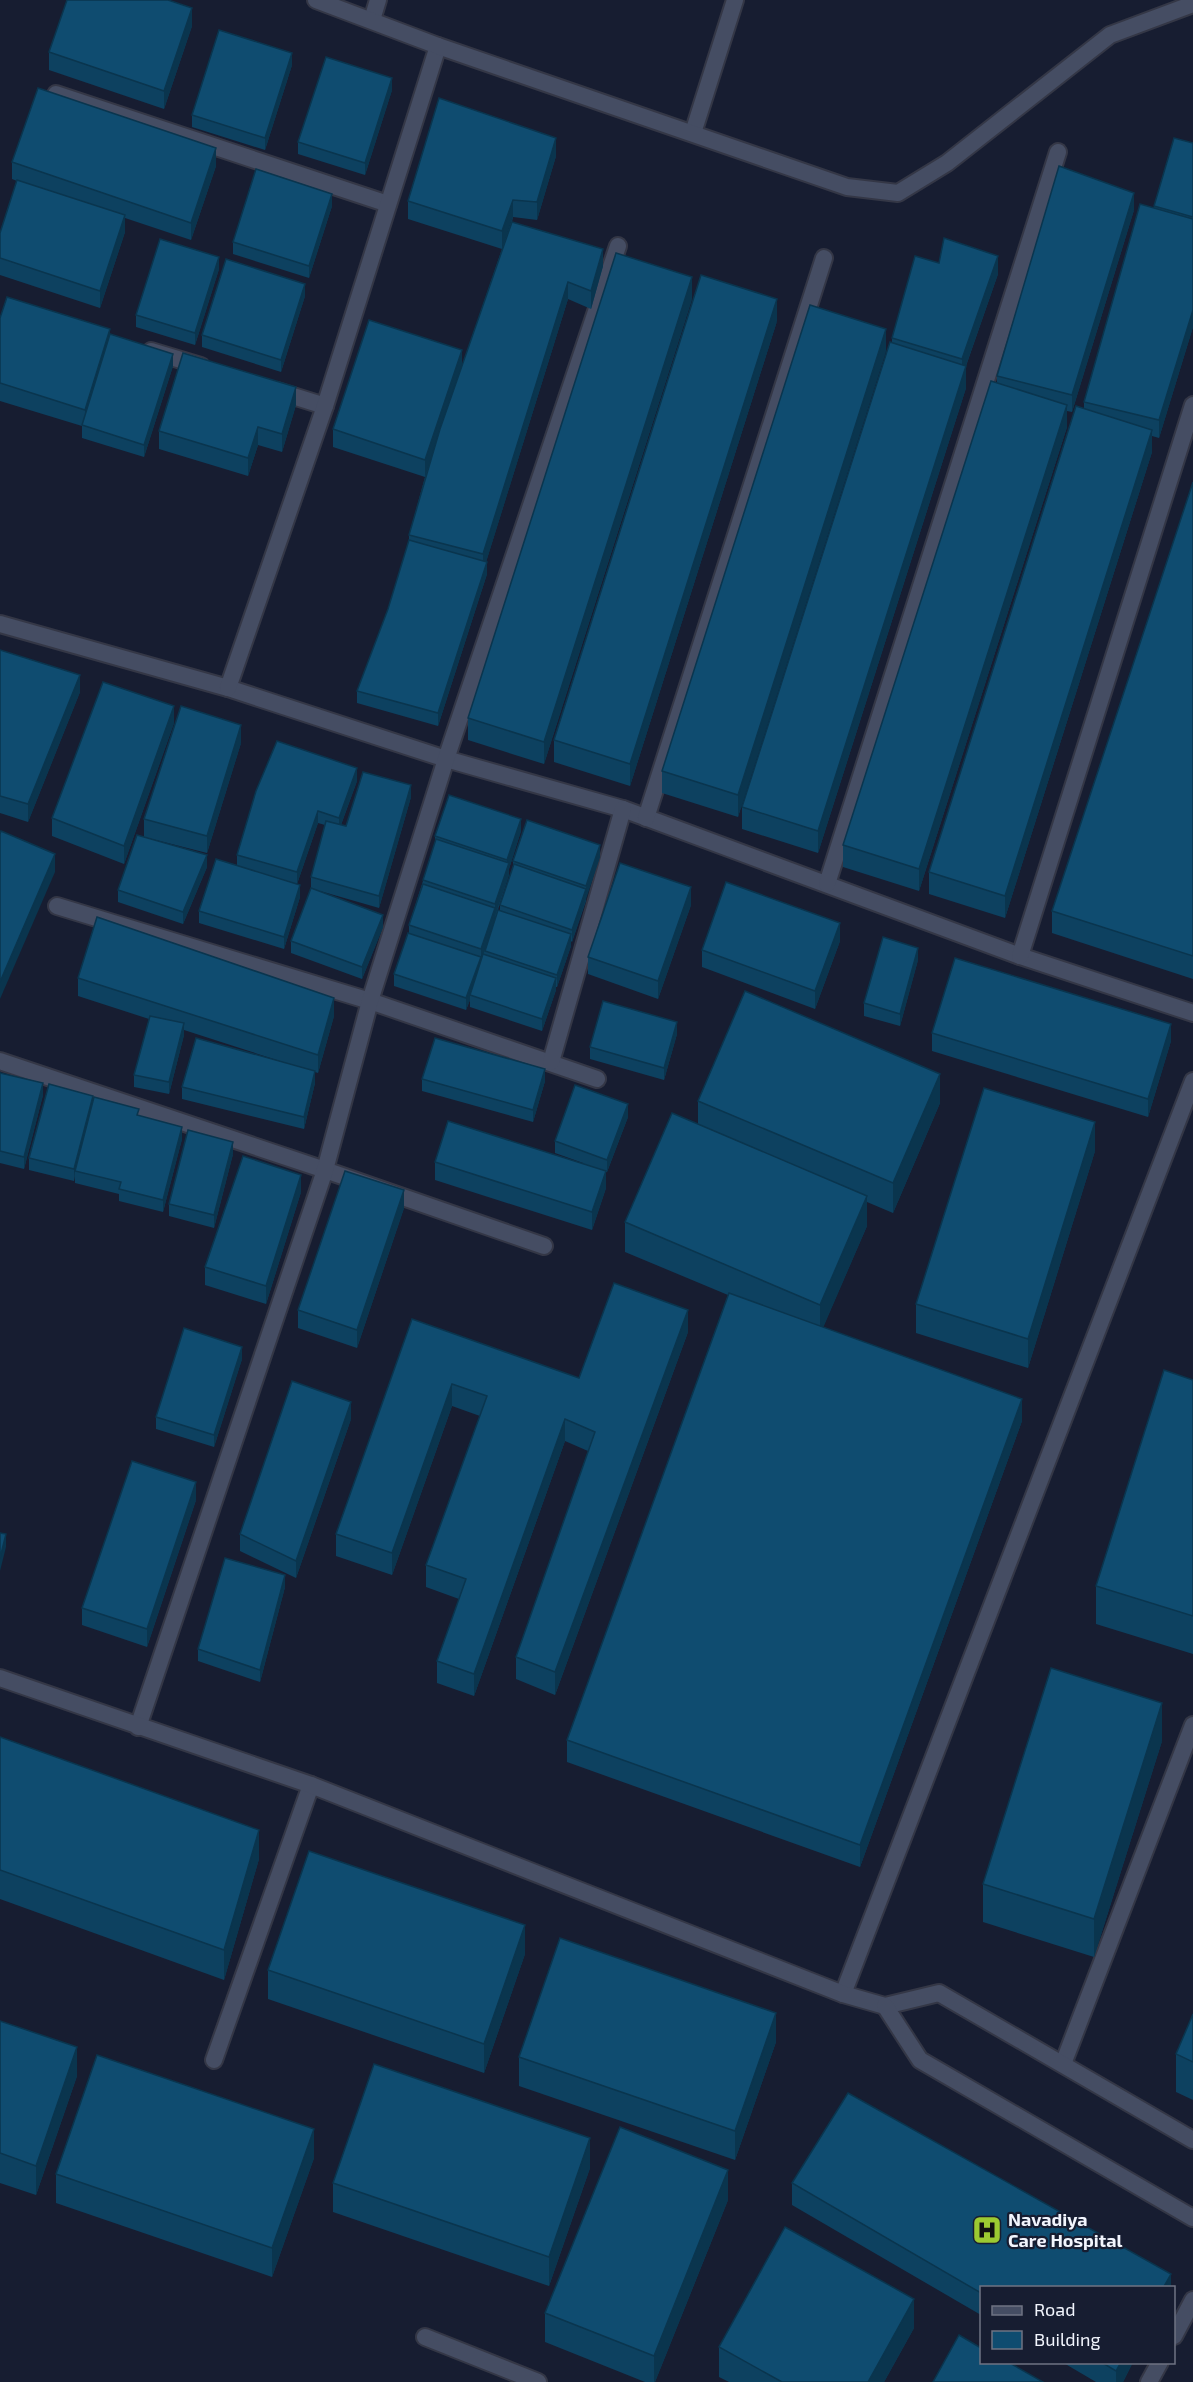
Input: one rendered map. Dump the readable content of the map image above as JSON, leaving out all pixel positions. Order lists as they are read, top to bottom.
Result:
{
  "places": {
    "hospital": ["Navadiya Care Hospital"]
  },
  "legend": ["Road", "Building"]
}
